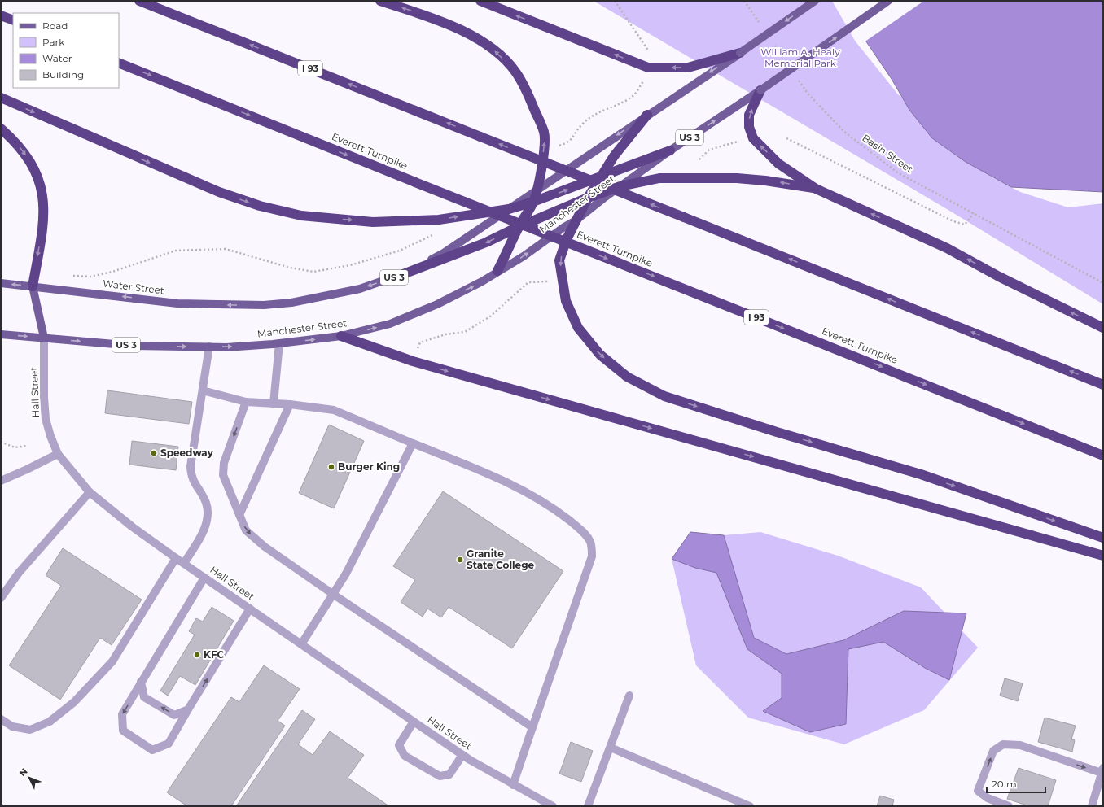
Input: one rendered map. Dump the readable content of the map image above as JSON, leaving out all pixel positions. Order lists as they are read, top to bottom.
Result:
{
  "streets": {
    "highway": ["I 93", "Everett Turnpike"],
    "main road": [
      "US 3",
      "Manchester Street",
      "Water Street",
      "Hall Street"
    ],
    "path": ["Basin Street"]
  },
  "crossings": [
    ["US 3", "Manchester Street"],
    ["US 3", "Water Street"],
    ["US 3", "Hall Street"],
    ["Water Street", "Hall Street"]
  ],
  "parks": ["William A. Healy Memorial Park"],
  "places": [
    "Speedway",
    "Burger King",
    "Granite State College",
    "KFC"
  ],
  "legend": [
    "Road",
    "Park",
    "Water",
    "Building"
  ],
  "scale_bar": "20 m",
  "north": "top left"
}
